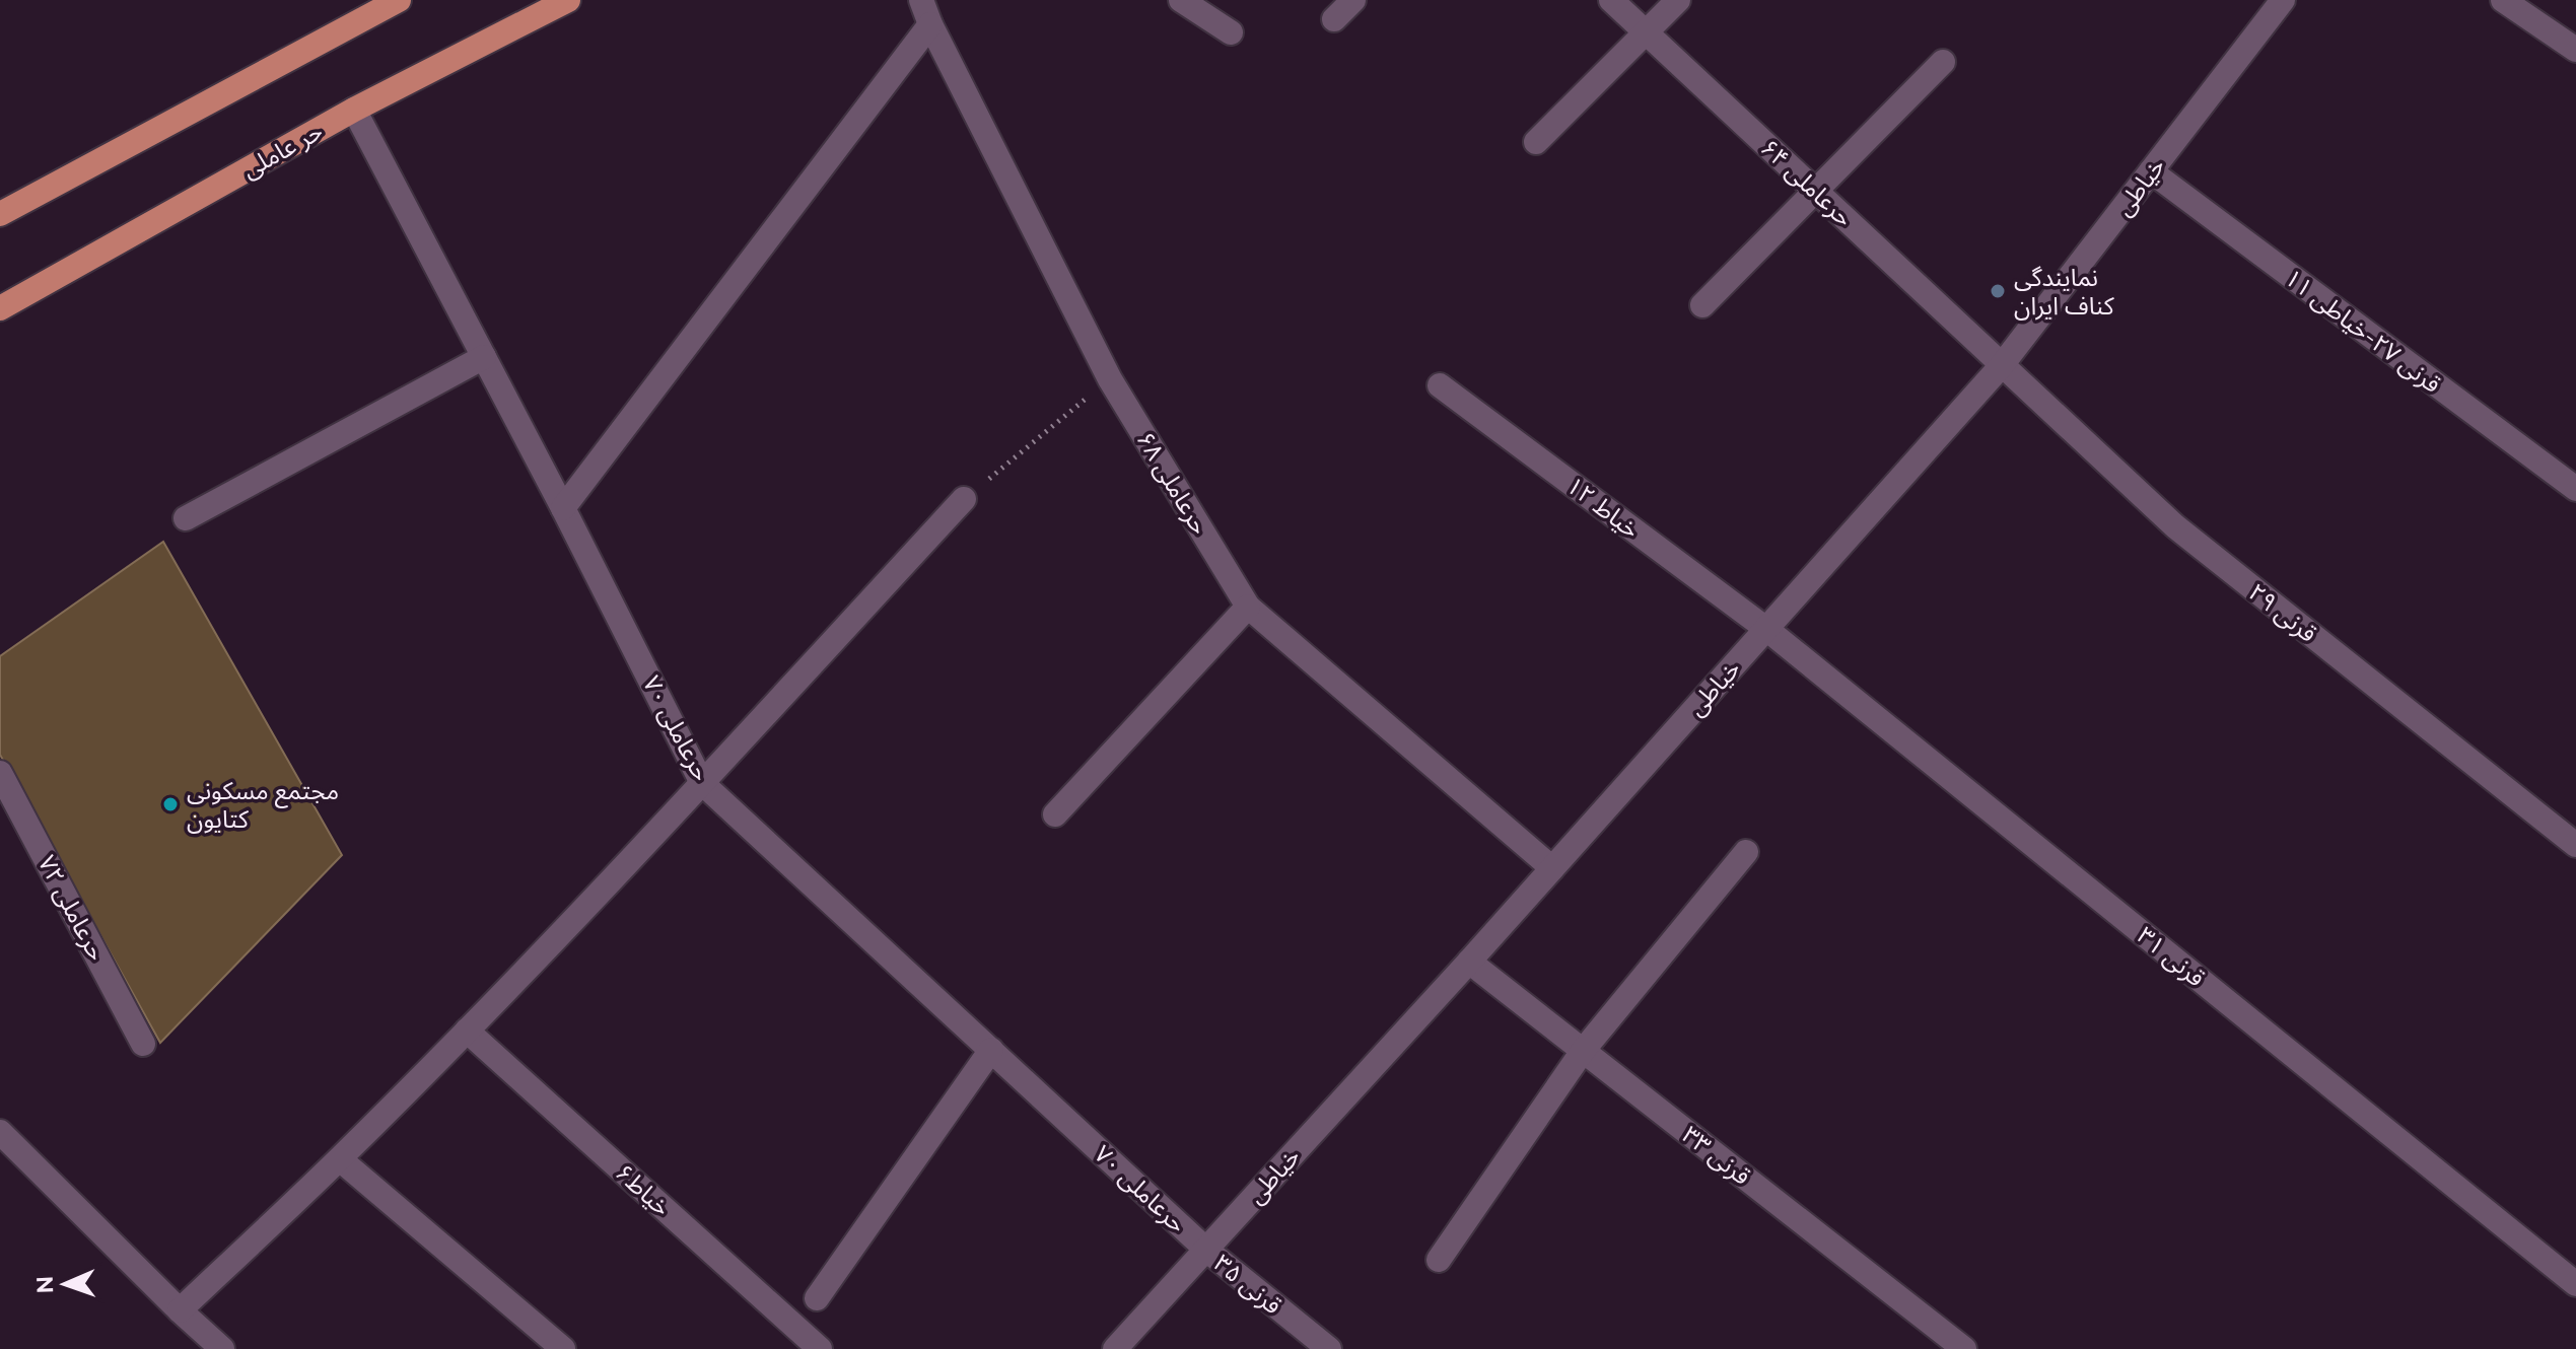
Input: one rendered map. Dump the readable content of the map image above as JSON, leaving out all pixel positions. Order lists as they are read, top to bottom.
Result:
{
  "streets": {
    "main road": ["حر عاملی"],
    "street": [
      "حرعاملی ۶۴",
      "خیاطی",
      "قرنی ۲۷-خیاطی ۱۱",
      "حرعاملی ۶۸",
      "خیاط ۱۲",
      "قرنی ۲۹",
      "حرعاملی ۷۰",
      "حرعاملی ۷۲",
      "قرنی ۳۱",
      "قرنی ۳۳",
      "خیاط۶",
      "قرنی ۳۵"
    ]
  },
  "crossings": [
    ["حر عاملی", "حرعاملی ۷۰"],
    ["حرعاملی ۶۴", "خیاطی"],
    ["حرعاملی ۶۴", "قرنی ۲۹"],
    ["خیاطی", "قرنی ۲۷-خیاطی ۱۱"],
    ["خیاطی", "حرعاملی ۶۸"],
    ["خیاطی", "خیاط ۱۲"],
    ["خیاطی", "قرنی ۲۹"],
    ["خیاطی", "حرعاملی ۷۰"],
    ["خیاطی", "قرنی ۳۱"],
    ["خیاطی", "قرنی ۳۳"],
    ["خیاطی", "قرنی ۳۵"],
    ["خیاط ۱۲", "قرنی ۳۱"],
    ["حرعاملی ۷۰", "قرنی ۳۵"]
  ],
  "places": ["نمایندگی کناف ایران", "مجتمع مسکونی کتایون"],
  "north": "left"
}
